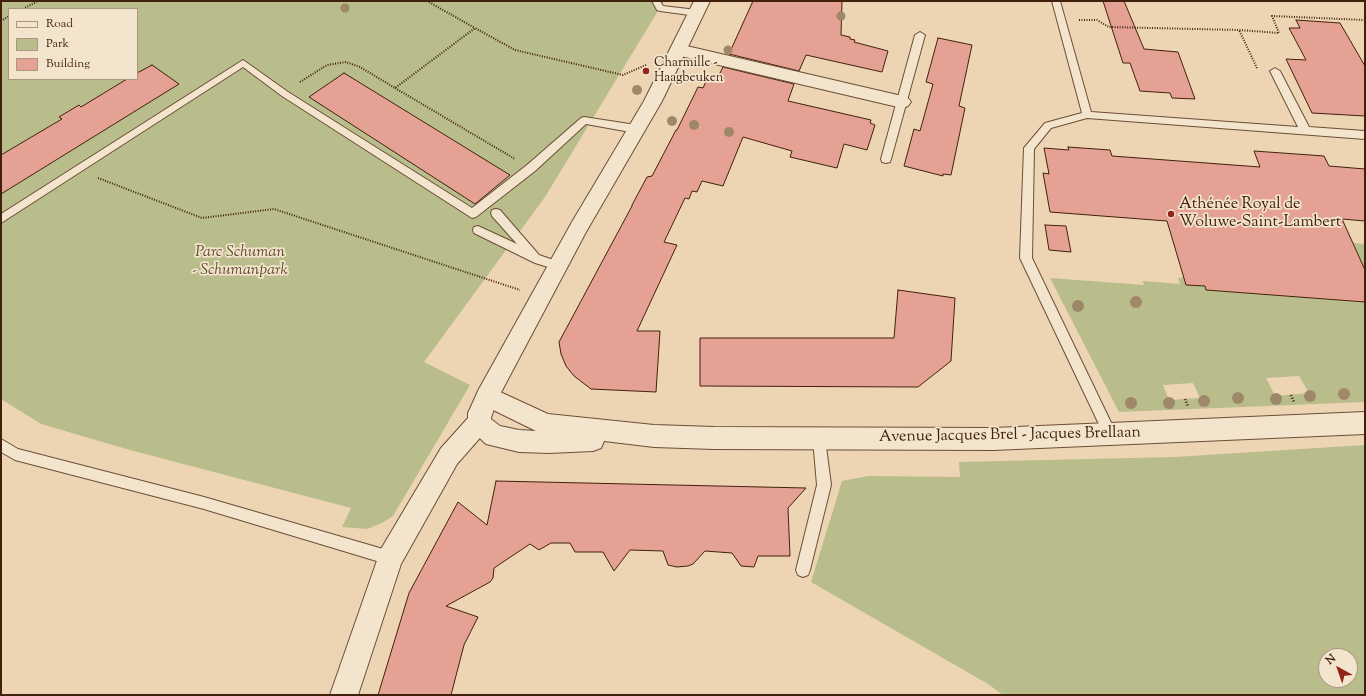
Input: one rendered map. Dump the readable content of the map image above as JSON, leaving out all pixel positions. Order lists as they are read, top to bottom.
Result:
{
  "streets": {
    "street": ["Avenue Jacques Brel - Jacques Brellaan"]
  },
  "parks": ["Parc Schuman - Schumanpark"],
  "places": ["Charmille - Haagbeuken", "Athénée Royal de Woluwe-Saint-Lambert"],
  "legend": ["Road", "Park", "Building"],
  "north": "top left"
}
